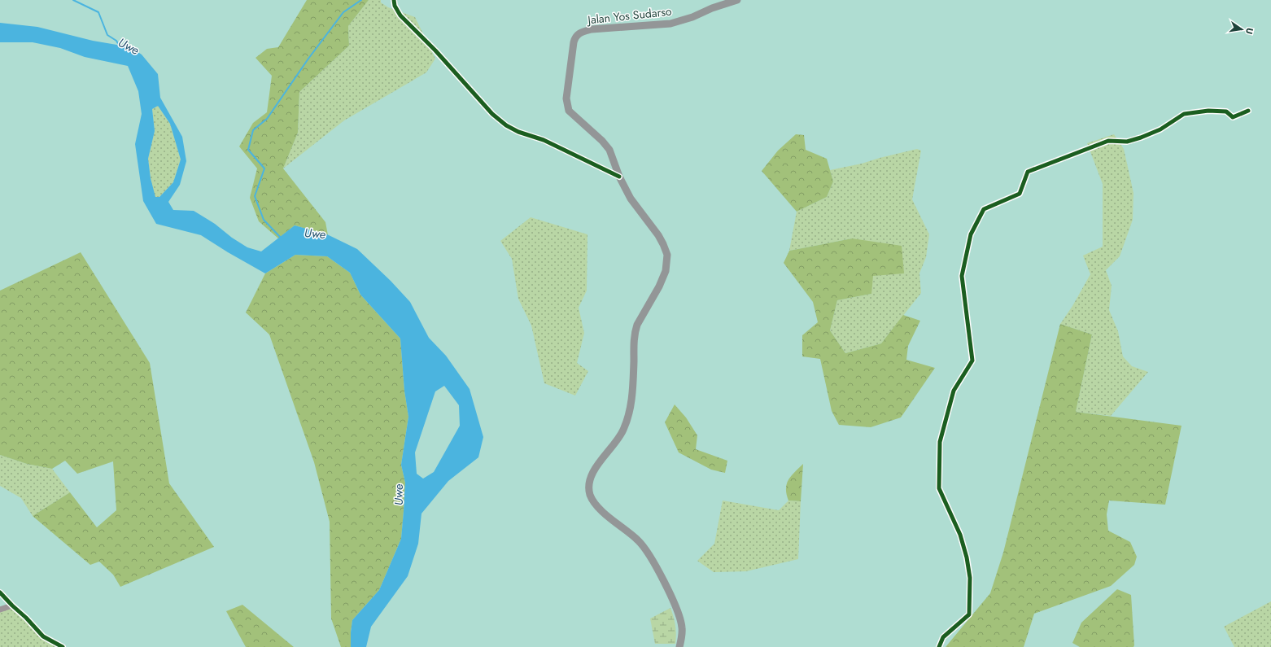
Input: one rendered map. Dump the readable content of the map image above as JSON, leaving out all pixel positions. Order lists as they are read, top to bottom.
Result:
{
  "streets": {
    "main road": ["Jalan Yos Sudarso"]
  },
  "water": ["Uwe"],
  "north": "right"
}
